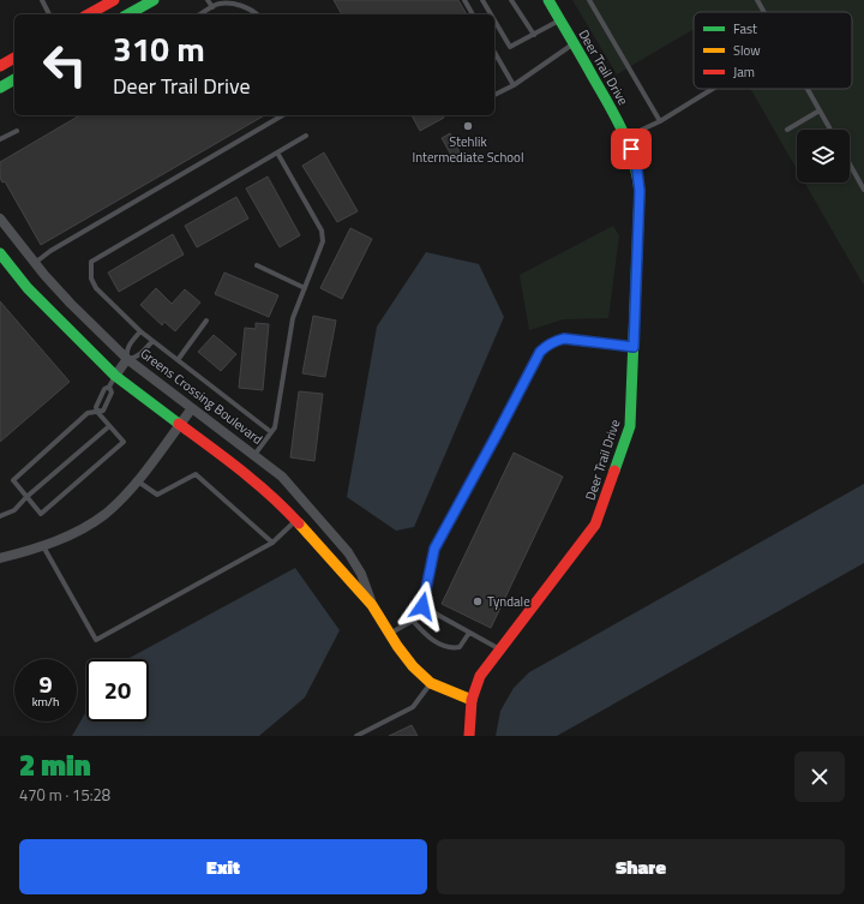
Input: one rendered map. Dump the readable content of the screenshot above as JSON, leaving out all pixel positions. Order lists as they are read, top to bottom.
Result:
{
  "streets": {
    "street": ["Deer Trail Drive", "Greens Crossing Boulevard"]
  },
  "crossings": [
    ["Deer Trail Drive", "Greens Crossing Boulevard"]
  ],
  "places": ["Stehlik Intermediate School", "Tyndale"],
  "legend": ["Fast", "Slow", "Jam"],
  "page": {
    "turn": ["310 m", "Deer Trail Drive"],
    "speed": "9 km/h",
    "limit": "20",
    "heading": ["2 min", "470 m · 15:28"],
    "buttons": ["Exit", "Share"]
  }
}
